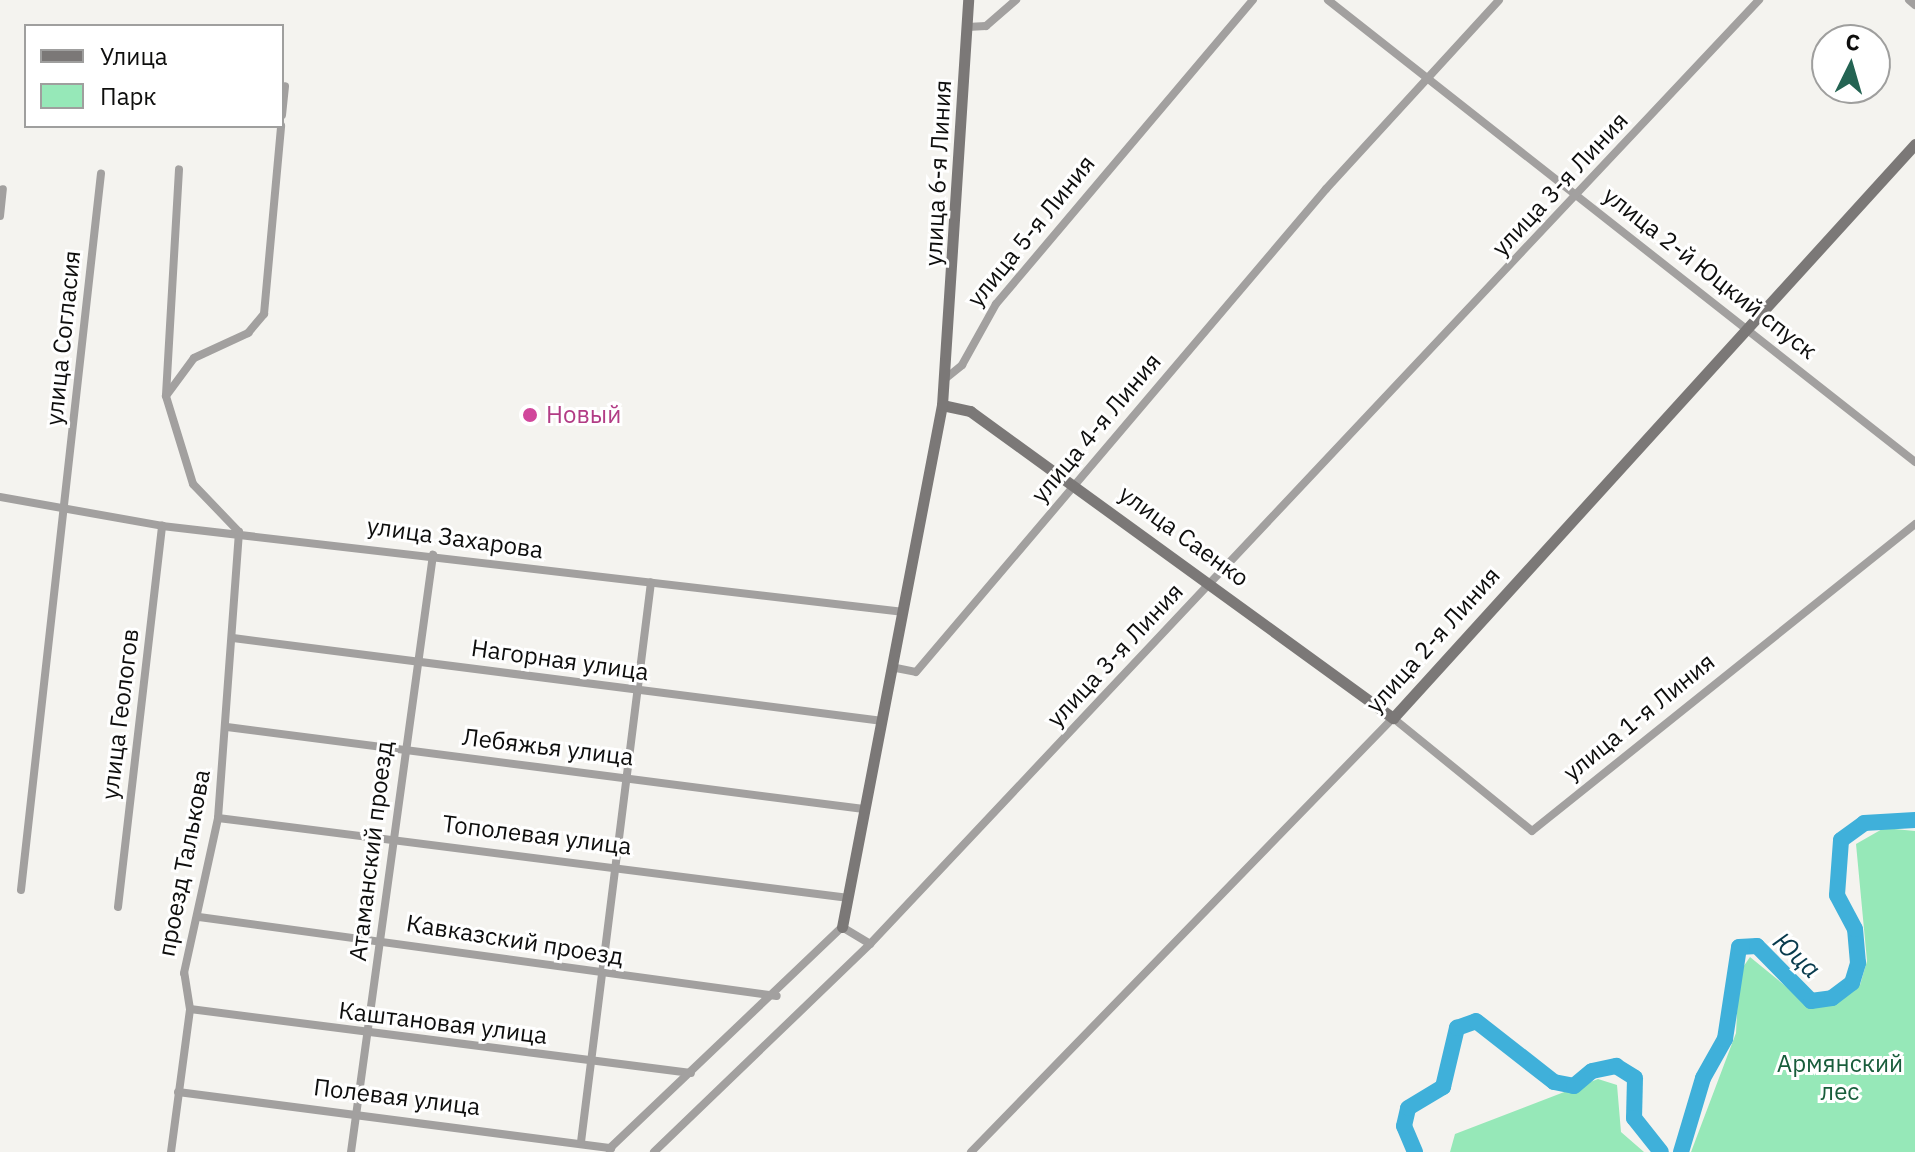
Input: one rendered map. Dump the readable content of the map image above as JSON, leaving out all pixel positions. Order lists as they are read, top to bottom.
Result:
{
  "streets": {
    "street": [
      "улица 6-я Линия",
      "улица 3-я Линия",
      "улица 5-я Линия",
      "улица 2-й Юцкий спуск",
      "улица Согласия",
      "улица 4-я Линия",
      "улица Саенко",
      "улица Захарова",
      "улица 2-я Линия",
      "Нагорная улица",
      "улица Геологов",
      "улица 1-я Линия",
      "Лебяжья улица",
      "Тополевая улица",
      "Атаманский проезд",
      "проезд Талькова",
      "Кавказский проезд",
      "Каштановая улица",
      "Полевая улица"
    ]
  },
  "crossings": [
    ["улица 6-я Линия", "улица 5-я Линия"],
    ["улица 3-я Линия", "улица 2-й Юцкий спуск"],
    ["улица 3-я Линия", "улица Саенко"],
    ["улица 2-й Юцкий спуск", "улица 4-я Линия"],
    ["улица 2-й Юцкий спуск", "улица 2-я Линия"],
    ["улица Согласия", "улица Захарова"],
    ["улица 4-я Линия", "улица Саенко"],
    ["улица Саенко", "улица 2-я Линия"],
    ["улица Саенко", "улица 1-я Линия"],
    ["улица Захарова", "улица Геологов"],
    ["улица Захарова", "Атаманский проезд"],
    ["улица Захарова", "проезд Талькова"],
    ["улица 2-я Линия", "улица 1-я Линия"],
    ["Нагорная улица", "Атаманский проезд"],
    ["Нагорная улица", "проезд Талькова"],
    ["Лебяжья улица", "Атаманский проезд"],
    ["Лебяжья улица", "проезд Талькова"],
    ["Тополевая улица", "Атаманский проезд"],
    ["Тополевая улица", "проезд Талькова"],
    ["Атаманский проезд", "Кавказский проезд"],
    ["Атаманский проезд", "Каштановая улица"],
    ["Атаманский проезд", "Полевая улица"],
    ["проезд Талькова", "Кавказский проезд"],
    ["проезд Талькова", "Каштановая улица"],
    ["проезд Талькова", "Полевая улица"]
  ],
  "water": ["Юца"],
  "parks": ["Армянский лес"],
  "places": ["Новый"],
  "legend": ["Улица", "Парк"],
  "north": "top"
}
